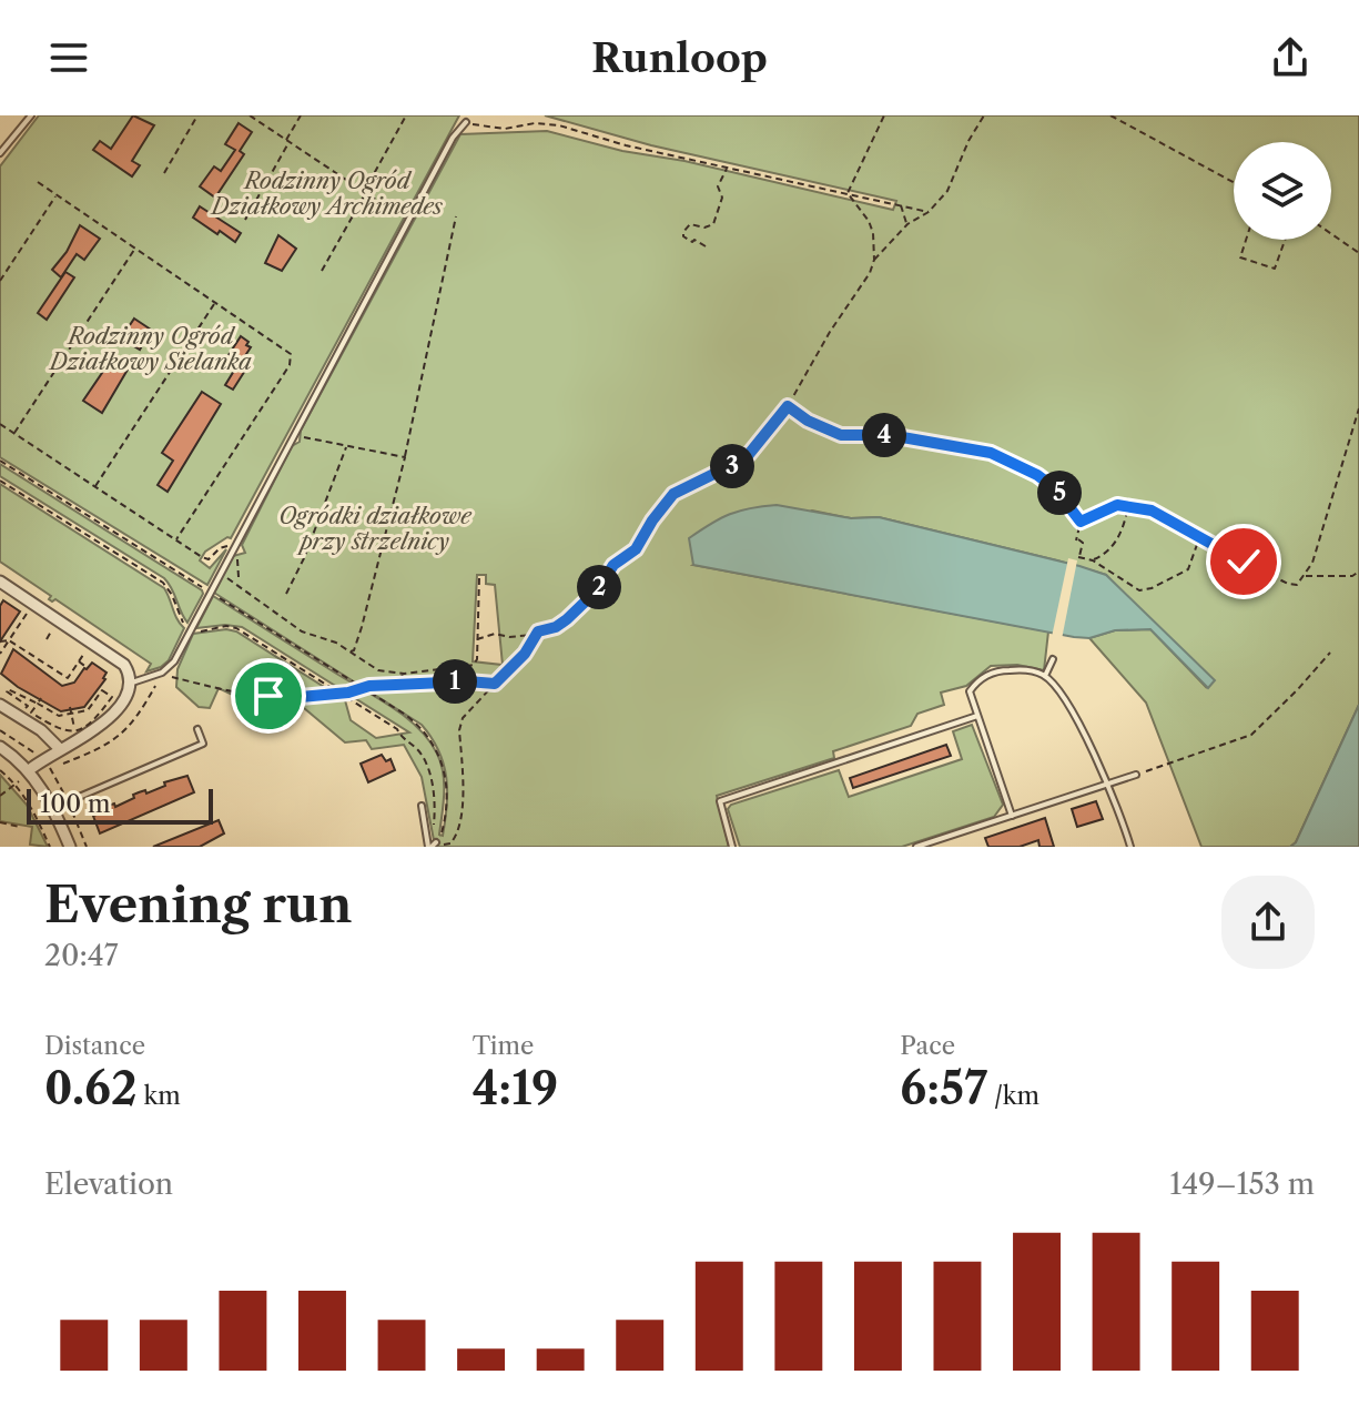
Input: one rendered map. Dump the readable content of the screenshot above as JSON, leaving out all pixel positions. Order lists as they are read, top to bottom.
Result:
{
  "parks": ["Rodzinny Ogród Działkowy Archimedes", "Rodzinny Ogród Działkowy Sielanka", "Ogródki działkowe przy strzelnicy"],
  "scale_bar": "100 m",
  "page": {
    "header": "Runloop",
    "pins": [
      "4",
      "3",
      "5",
      "2",
      "1"
    ],
    "scale": "100 m",
    "heading": ["Evening run", "20:47"],
    "stats": [
      ["Distance", "0.62 km"],
      ["Time", "4:19"],
      ["Pace", "6:57 /km"]
    ],
    "chart": ["Elevation", "149–153 m"]
  }
}
